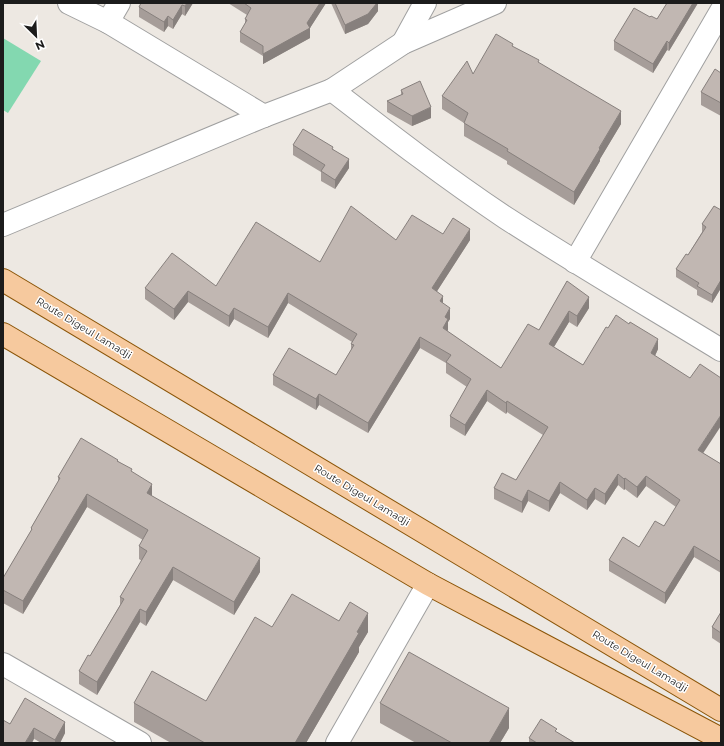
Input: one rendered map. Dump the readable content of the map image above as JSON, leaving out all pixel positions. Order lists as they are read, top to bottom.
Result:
{
  "streets": {
    "main road": ["Route Digeul Lamadji"]
  },
  "north": "bottom right"
}
